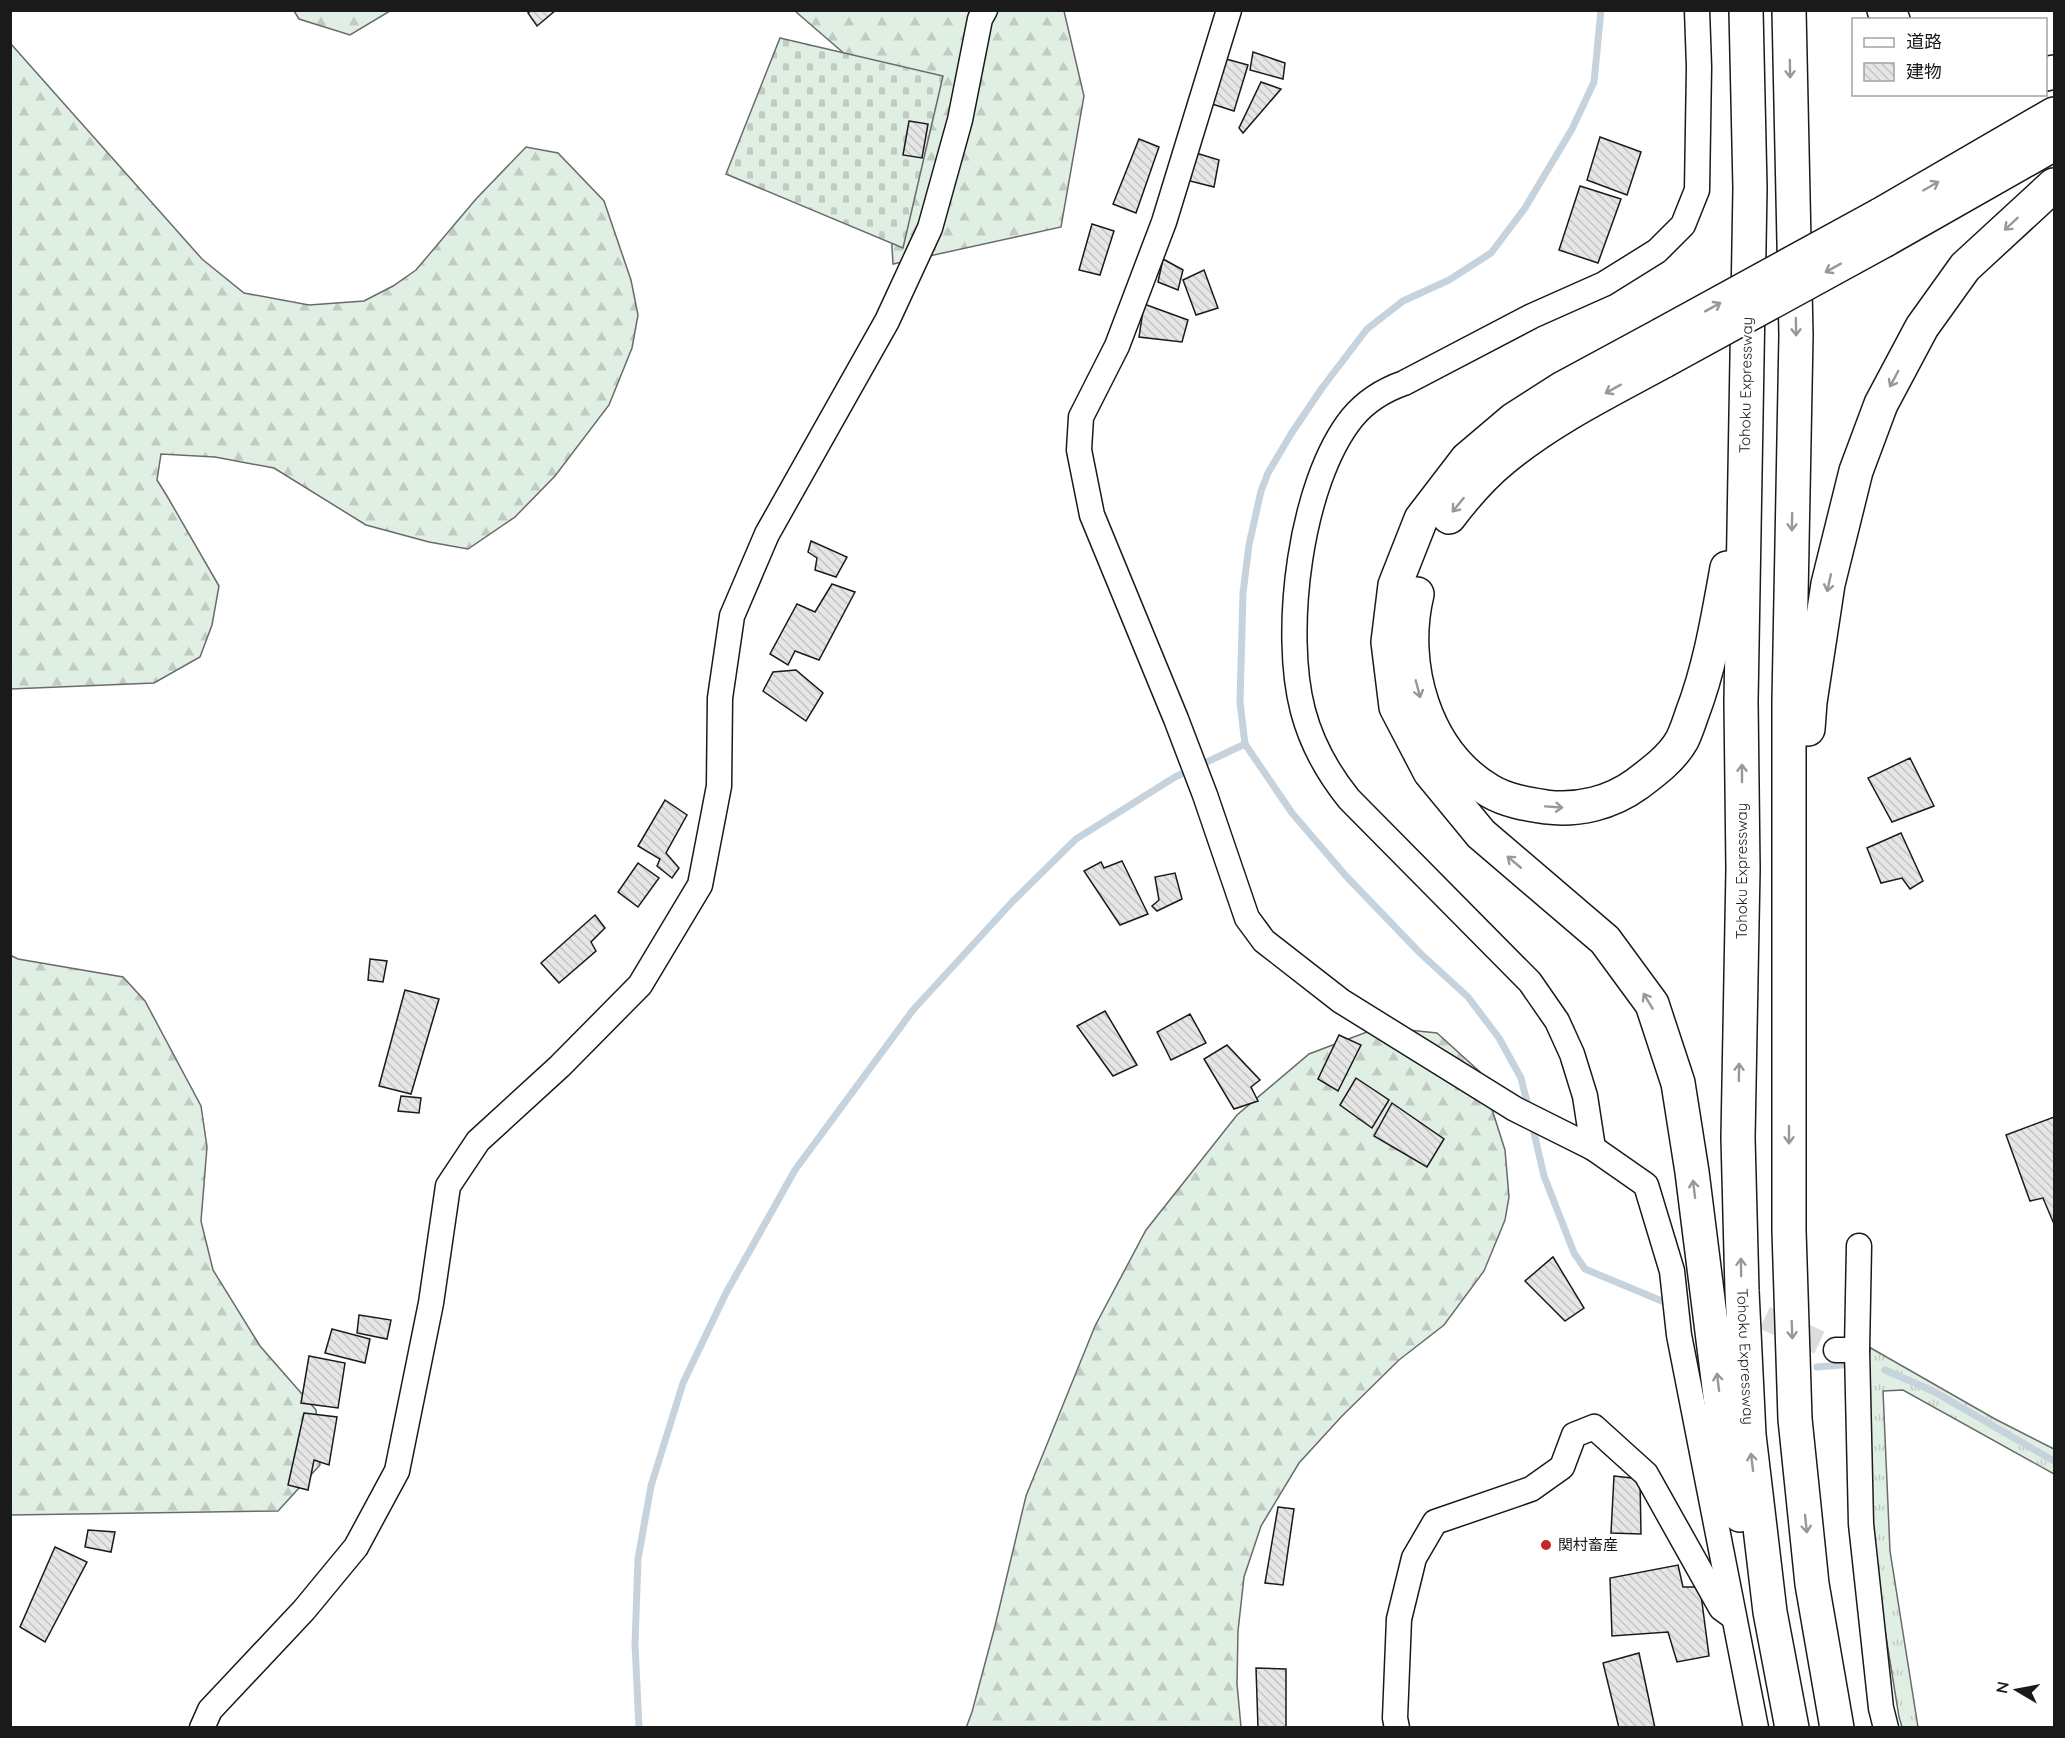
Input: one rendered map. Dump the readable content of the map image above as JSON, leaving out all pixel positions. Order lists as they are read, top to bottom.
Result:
{
  "streets": {
    "highway": ["Tohoku Expressway"]
  },
  "places": ["関村畜産"],
  "legend": ["道路", "建物"],
  "north": "left"
}
